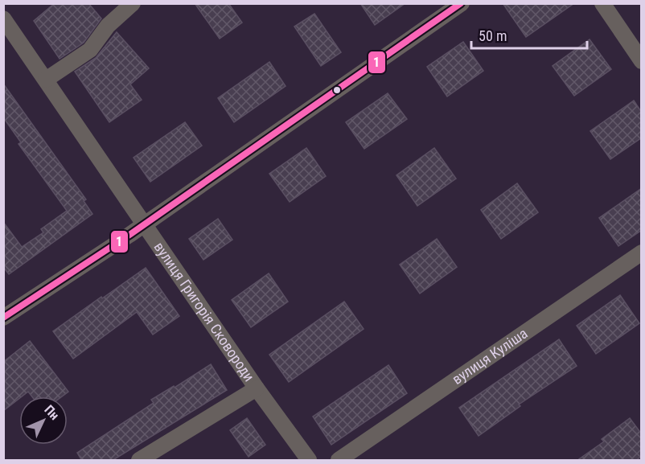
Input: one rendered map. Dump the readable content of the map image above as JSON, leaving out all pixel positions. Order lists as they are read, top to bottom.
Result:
{
  "streets": {
    "street": ["вулиця Григорія Сковороди", "вулиця Куліша"]
  },
  "lines": ["transit line 1"],
  "scale_bar": "50 m",
  "north": "top right"
}
